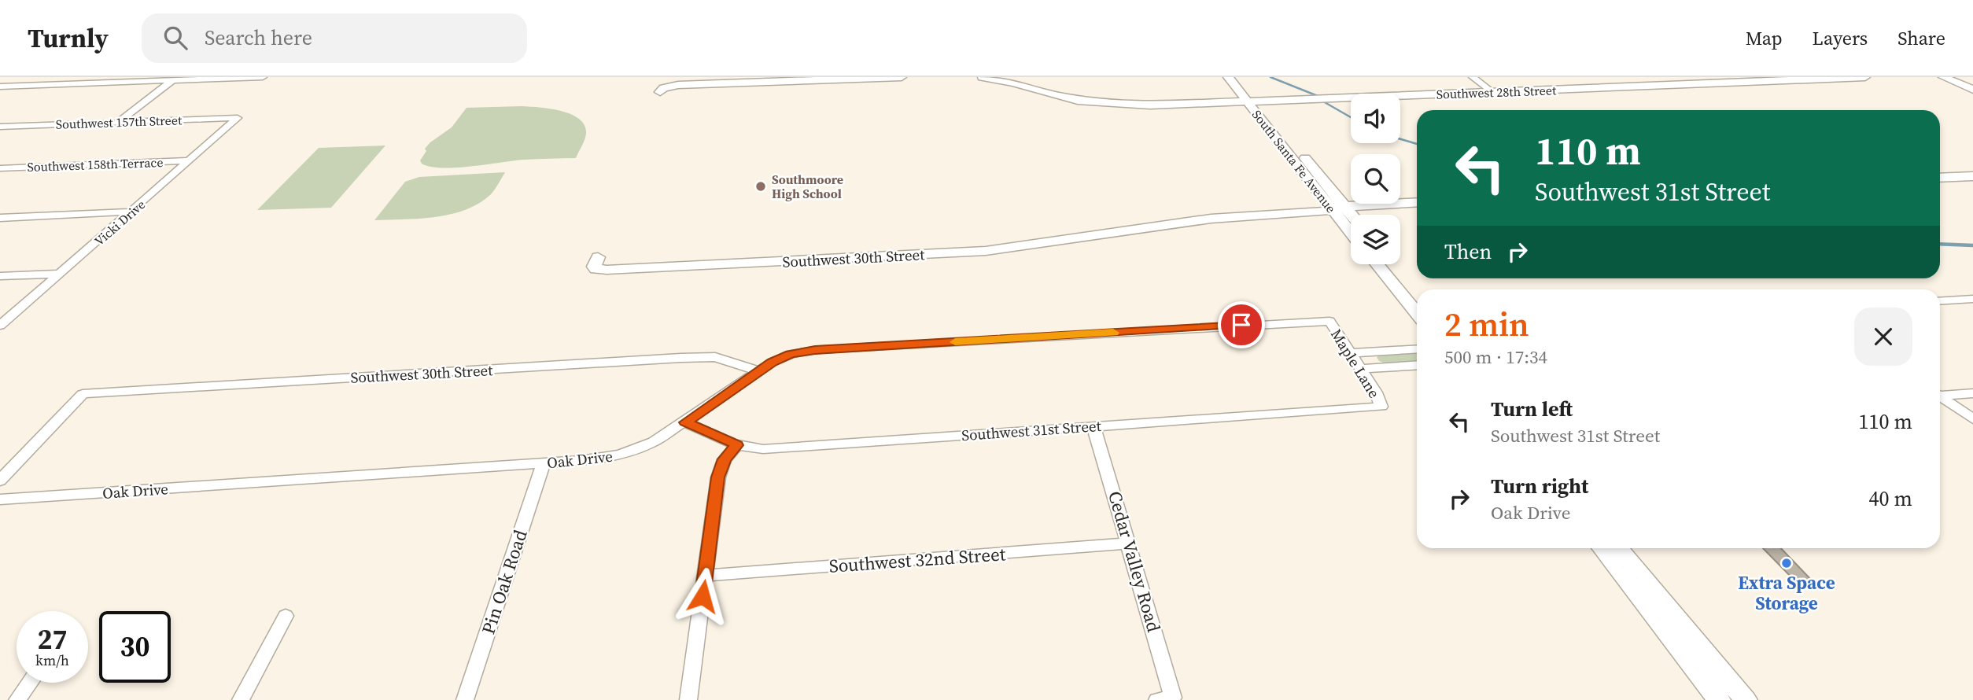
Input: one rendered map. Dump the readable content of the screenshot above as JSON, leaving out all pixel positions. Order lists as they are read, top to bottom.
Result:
{
  "streets": {
    "street": [
      "Southwest 28th Street",
      "Southwest 157th Street",
      "South Santa Fe Avenue",
      "Southwest 158th Terrace",
      "Vicki Drive",
      "Southwest 30th Street",
      "Maple Lane",
      "Southwest 31st Street",
      "Oak Drive",
      "Southwest 32nd Street",
      "Cedar Valley Road",
      "Pin Oak Road"
    ]
  },
  "crossings": [
    ["Southwest 28th Street", "South Santa Fe Avenue"],
    ["Southwest 157th Street", "Vicki Drive"],
    ["South Santa Fe Avenue", "Southwest 30th Street"],
    ["Southwest 158th Terrace", "Vicki Drive"],
    ["Southwest 30th Street", "Oak Drive"],
    ["Maple Lane", "Southwest 31st Street"],
    ["Maple Lane", "Oak Drive"],
    ["Southwest 31st Street", "Oak Drive"],
    ["Southwest 31st Street", "Cedar Valley Road"],
    ["Oak Drive", "Pin Oak Road"],
    ["Southwest 32nd Street", "Cedar Valley Road"]
  ],
  "places": ["Southmoore High School", "Extra Space Storage"],
  "page": {
    "header": "Turnly",
    "search": "Search here",
    "nav": ["Map", "Layers", "Share"],
    "turn": ["110 m", "Southwest 31st Street"],
    "then": "Then",
    "heading": ["2 min", "500 m · 17:34"],
    "list": [
      {
        "name": "Turn left",
        "note": "Southwest 31st Street",
        "value": "110 m"
      },
      {
        "name": "Turn right",
        "note": "Oak Drive",
        "value": "40 m"
      }
    ],
    "speed": "27 km/h",
    "limit": "30"
  }
}
